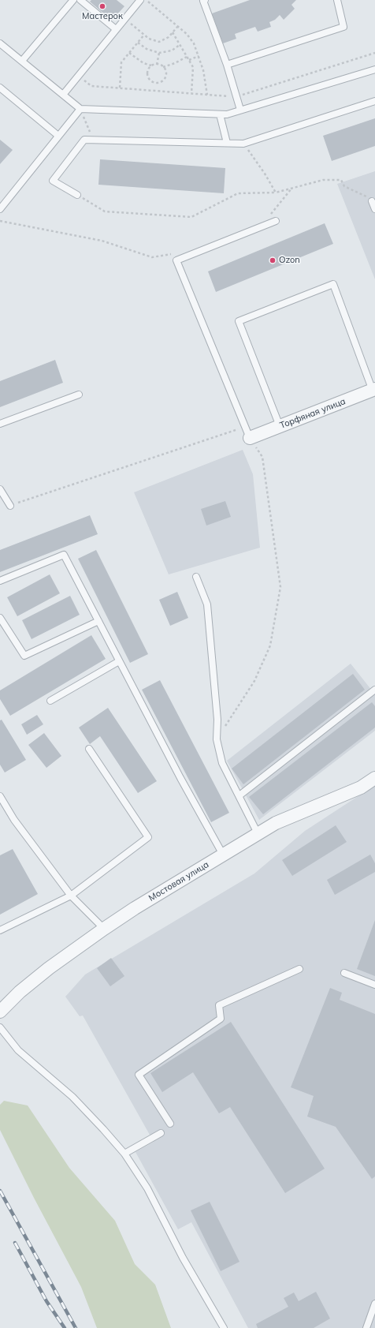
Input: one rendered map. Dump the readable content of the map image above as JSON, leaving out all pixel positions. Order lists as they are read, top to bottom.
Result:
{
  "streets": {
    "street": ["Торфяная улица", "Мостовая улица"]
  },
  "places": ["Мастерок", "Ozon"]
}
